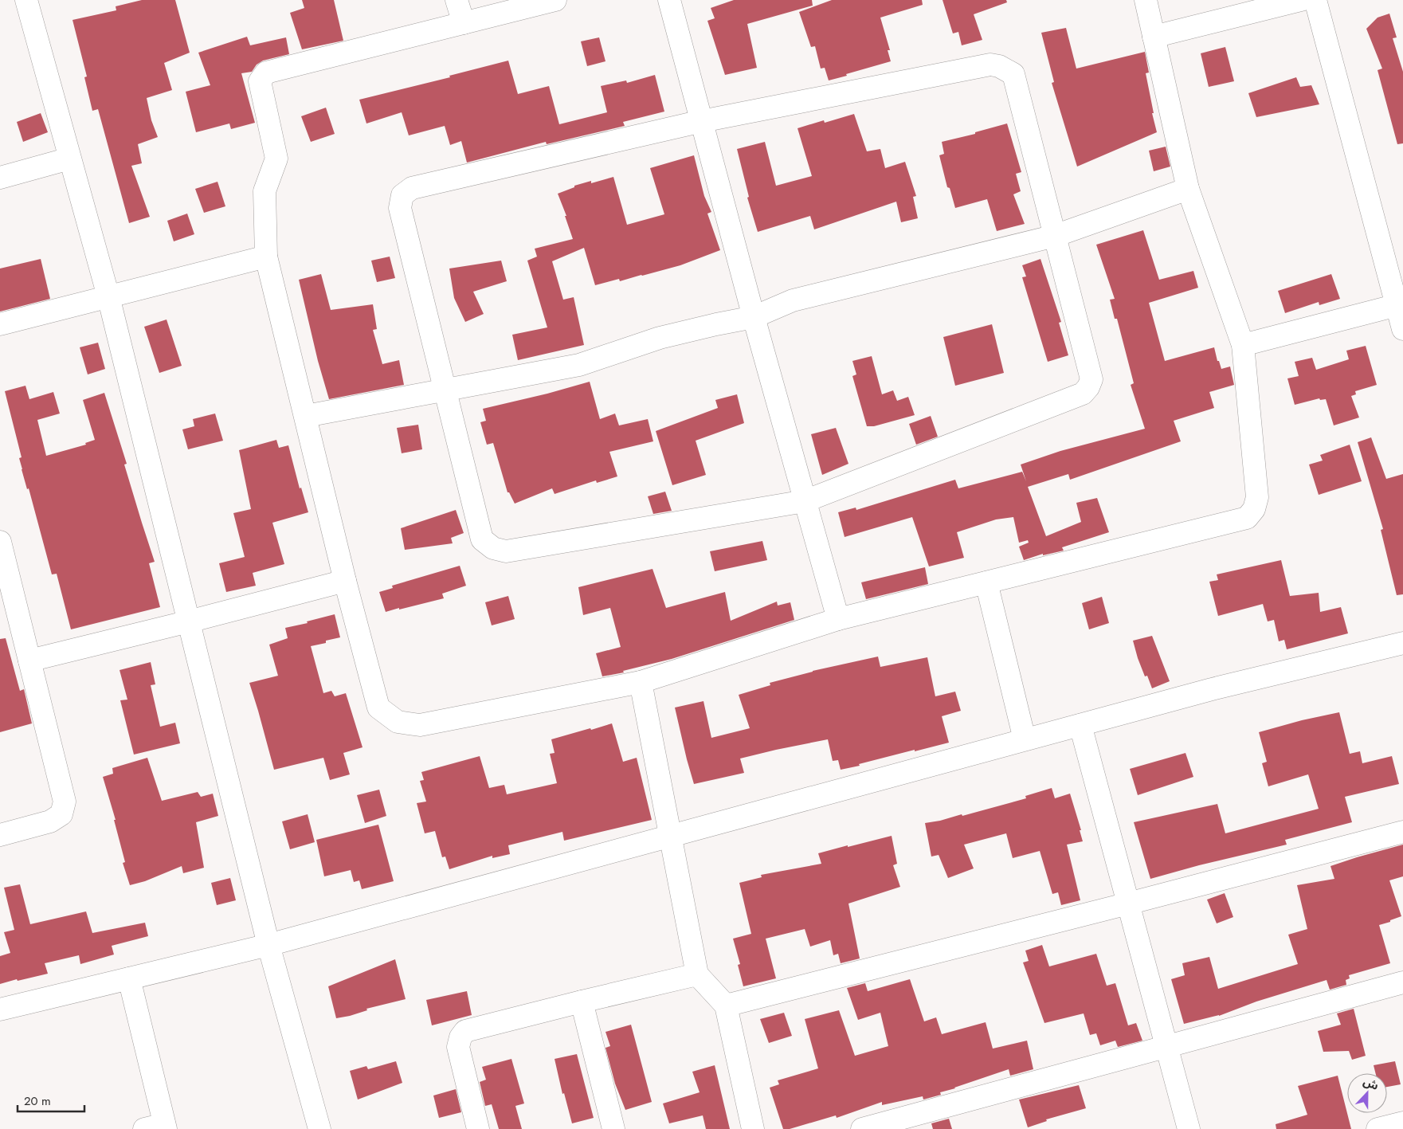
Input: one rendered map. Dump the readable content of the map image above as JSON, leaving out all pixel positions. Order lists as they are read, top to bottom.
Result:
{
  "scale_bar": "20 m",
  "north": "top"
}
